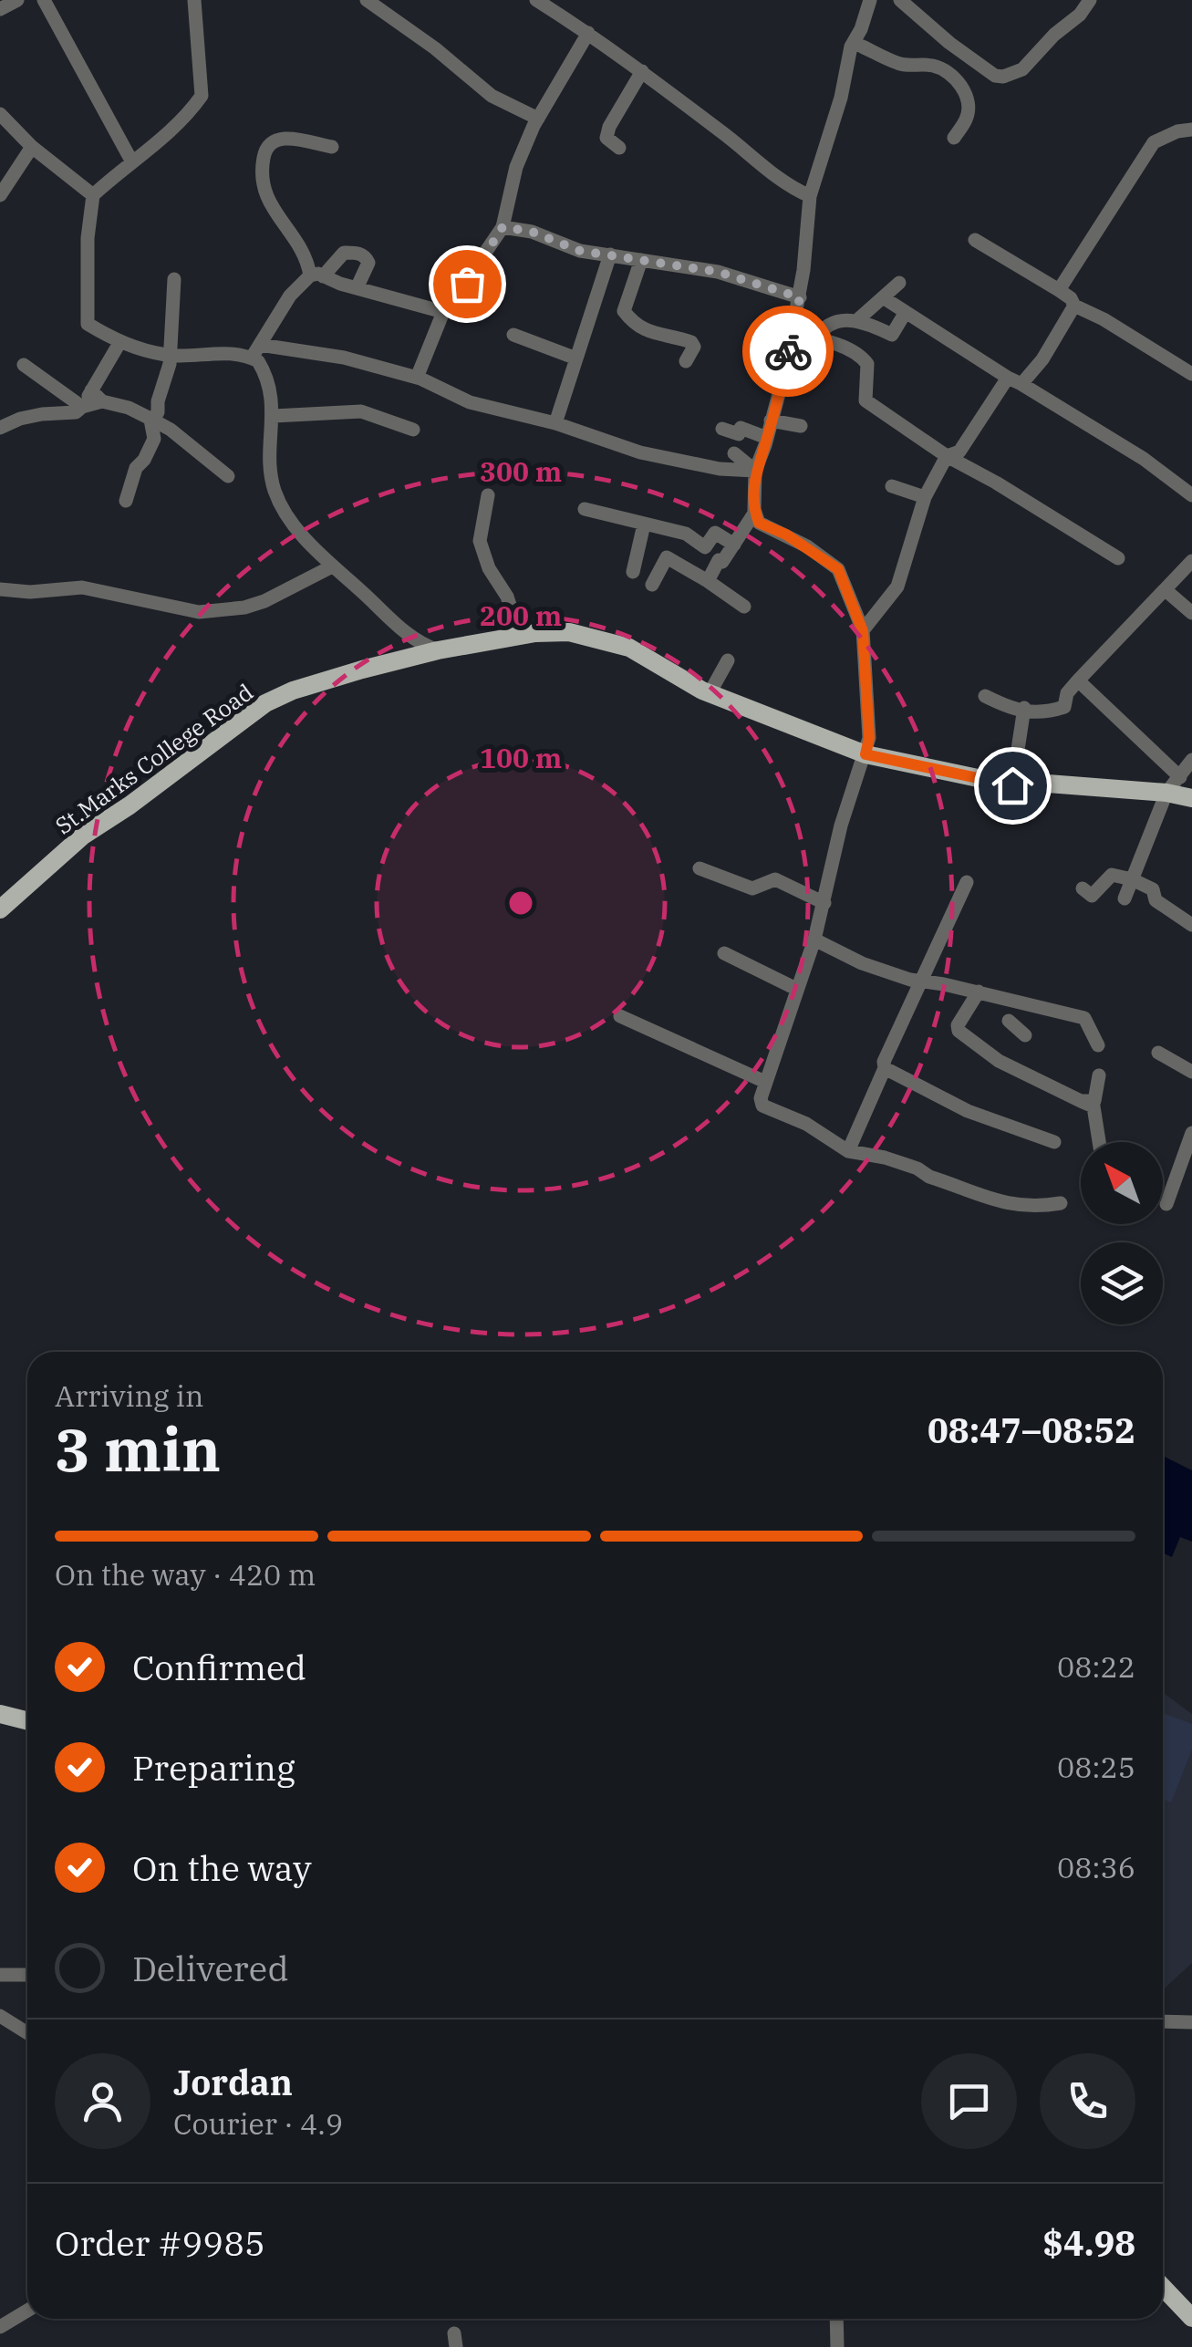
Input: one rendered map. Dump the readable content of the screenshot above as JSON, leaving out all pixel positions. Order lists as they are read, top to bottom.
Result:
{
  "streets": {
    "main road": ["St.Marks College Road"]
  },
  "north": "top left",
  "page": {
    "heading": ["3 min", "Arriving in", "08:47–08:52"],
    "panel": [
      "Jordan",
      "Courier · 4.9",
      "Order #9985",
      "$4.98"
    ],
    "bar": "On the way · 420 m",
    "list": [
      ["Confirmed", "08:22"],
      ["Preparing", "08:25"],
      ["On the way", "08:36"],
      "Delivered"
    ]
  },
  "rings": ["300 m", "200 m", "100 m"]
}
